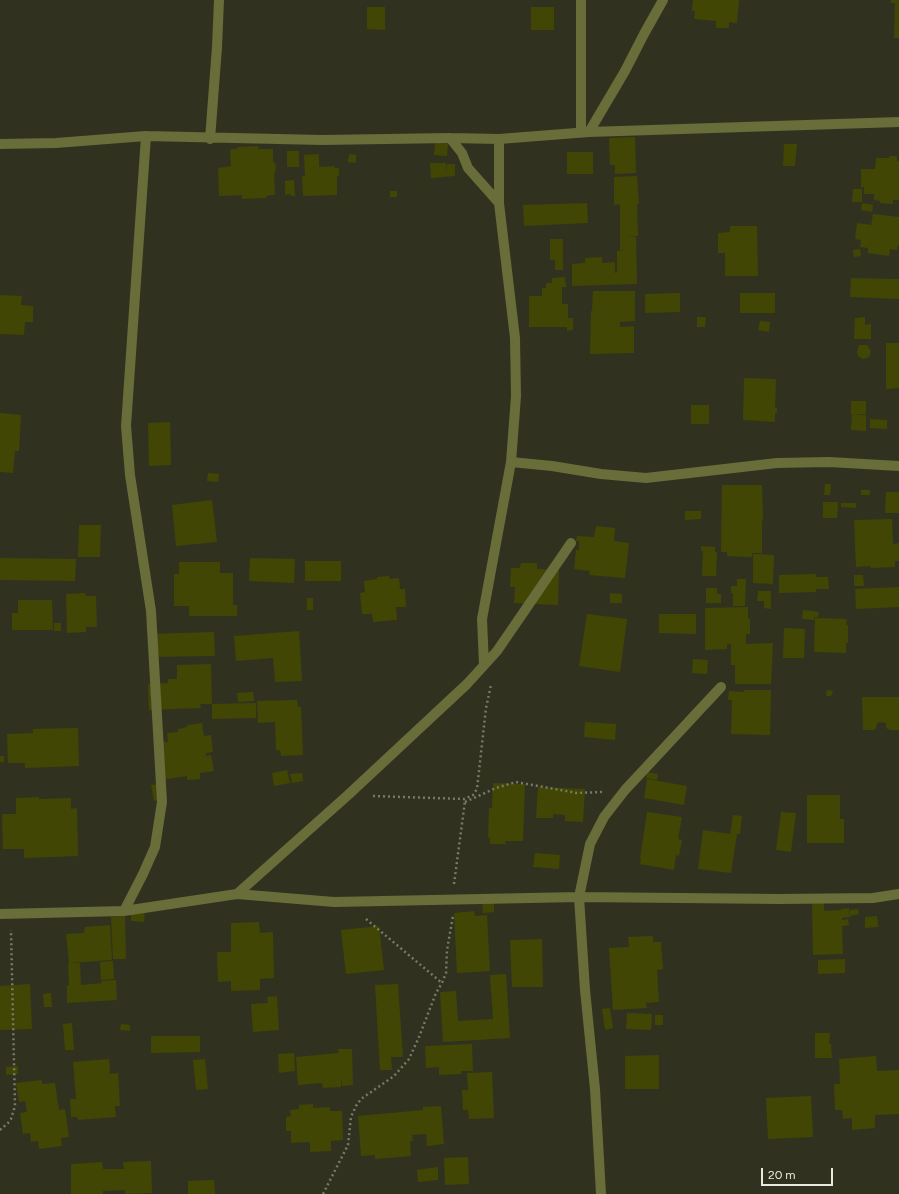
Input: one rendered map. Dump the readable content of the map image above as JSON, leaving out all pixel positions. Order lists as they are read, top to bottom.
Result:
{
  "scale_bar": "20 m"
}
